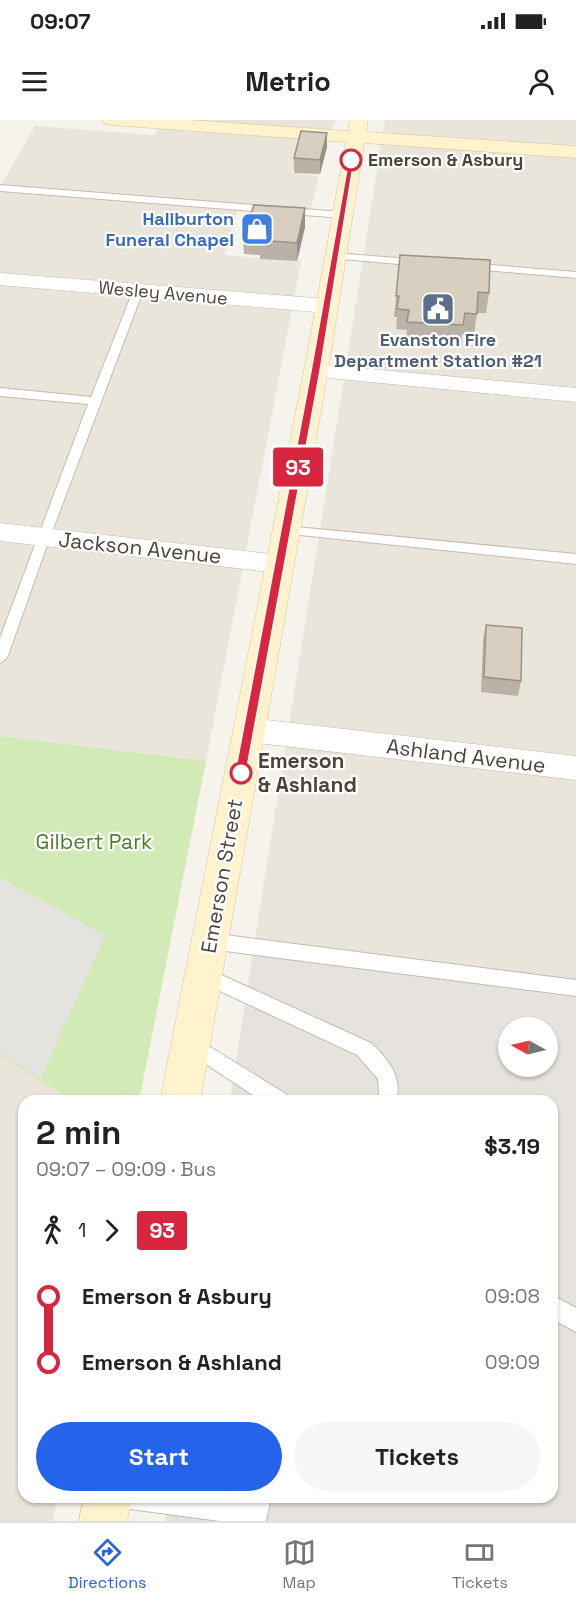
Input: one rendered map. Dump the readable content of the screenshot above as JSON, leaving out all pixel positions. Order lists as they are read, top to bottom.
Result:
{
  "streets": {
    "main road": ["Emerson Street"],
    "street": ["Wesley Avenue", "Jackson Avenue", "Ashland Avenue"]
  },
  "crossings": [
    ["Wesley Avenue", "Emerson Street"],
    ["Jackson Avenue", "Emerson Street"],
    ["Ashland Avenue", "Emerson Street"]
  ],
  "parks": ["Gilbert Park"],
  "places": {
    "other": ["Emerson & Asbury", "Emerson & Ashland"],
    "shop": ["Haliburton Funeral Chapel"],
    "public building": ["Evanston Fire Department Station #21"]
  },
  "lines": ["bus line 93"],
  "north": "left",
  "page": {
    "status": "09:07",
    "header": "Metrio",
    "on_map": "93",
    "heading": ["2 min", "09:07 – 09:09 · Bus", "$3.19"],
    "legs": ["1", "93"],
    "list": [
      {
        "name": "Emerson & Asbury",
        "value": "09:08"
      },
      {
        "name": "Emerson & Ashland",
        "value": "09:09"
      }
    ],
    "buttons": ["Start", "Tickets"],
    "tabs": ["Directions", "Map", "Tickets"]
  }
}
